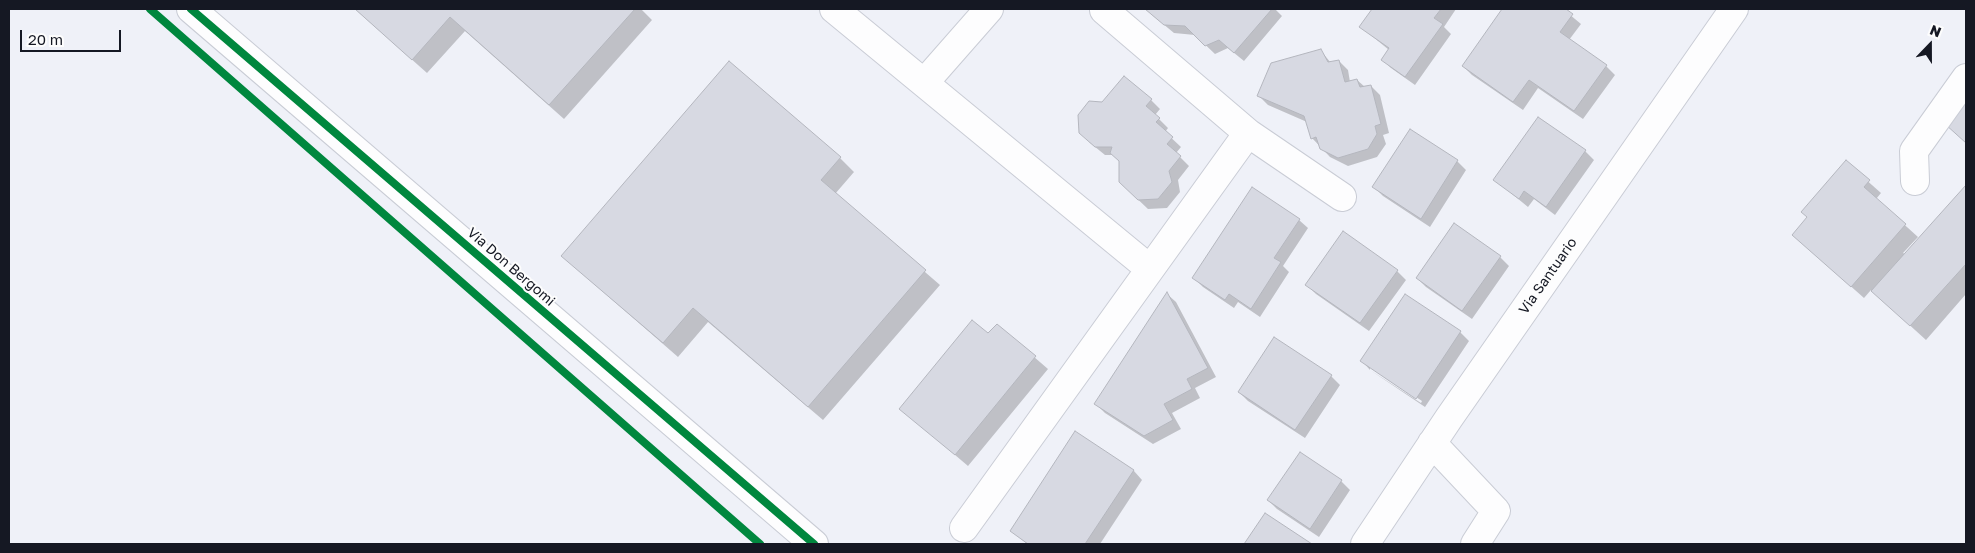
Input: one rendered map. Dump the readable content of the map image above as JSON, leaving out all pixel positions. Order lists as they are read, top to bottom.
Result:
{
  "streets": {
    "street": ["Via Don Bergomi", "Via Santuario"]
  },
  "scale_bar": "20 m",
  "north": "top"
}
